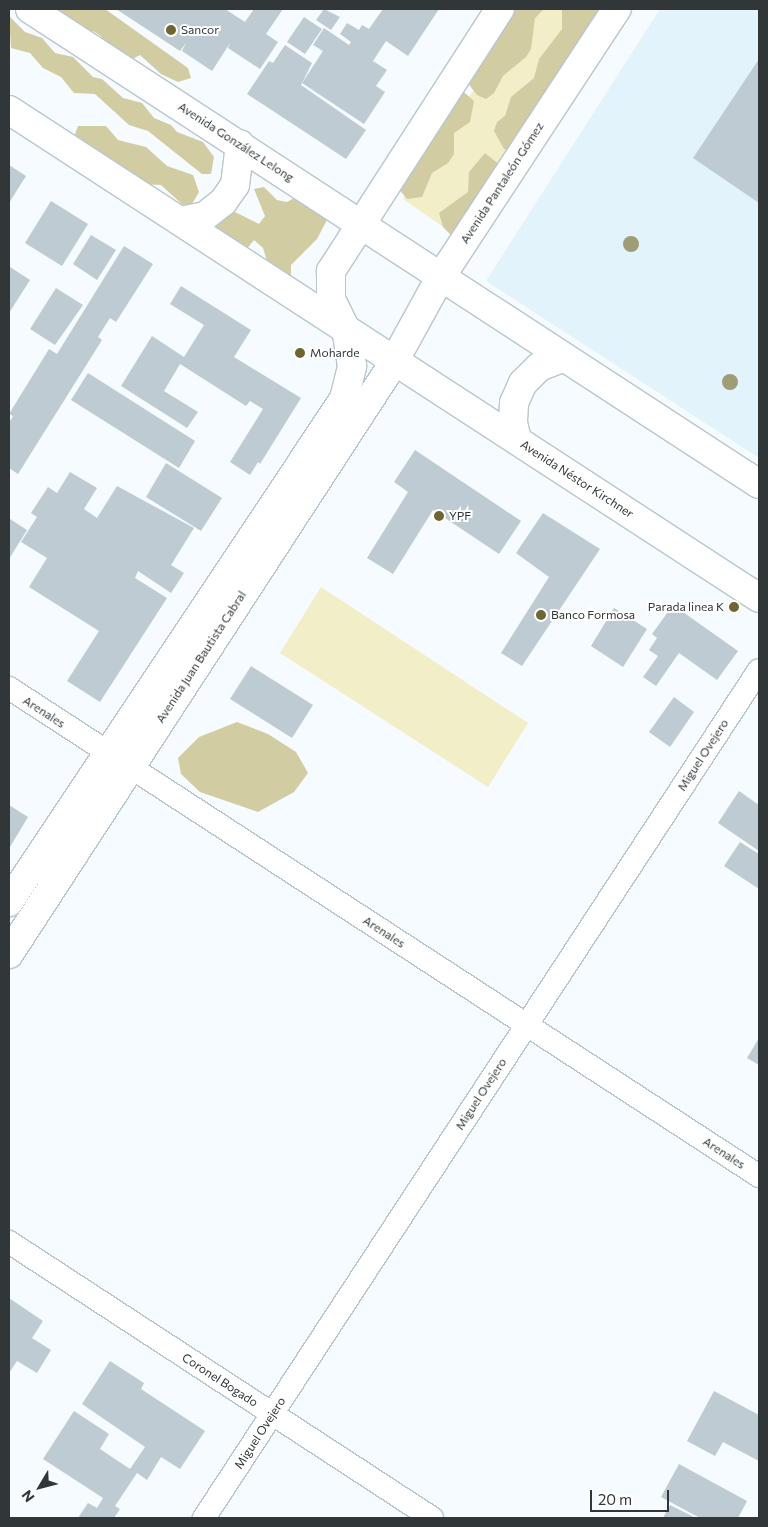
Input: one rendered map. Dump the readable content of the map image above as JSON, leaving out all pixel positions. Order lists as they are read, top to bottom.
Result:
{
  "streets": {
    "main road": [
      "Avenida González Lelong",
      "Avenida Pantaleón Gómez",
      "Avenida Néstor Kirchner",
      "Avenida Juan Bautista Cabral"
    ],
    "street": ["Arenales", "Miguel Ovejero", "Coronel Bogado"]
  },
  "crossings": [
    ["Avenida González Lelong", "Avenida Pantaleón Gómez"],
    ["Avenida Pantaleón Gómez", "Avenida Néstor Kirchner"],
    ["Avenida Pantaleón Gómez", "Avenida Juan Bautista Cabral"],
    ["Avenida Néstor Kirchner", "Avenida Juan Bautista Cabral"],
    ["Avenida Juan Bautista Cabral", "Arenales"],
    ["Arenales", "Miguel Ovejero"],
    ["Miguel Ovejero", "Coronel Bogado"]
  ],
  "places": [
    "Sancor",
    "Moharde",
    "YPF",
    "Parada linea K",
    "Banco Formosa"
  ],
  "scale_bar": "20 m",
  "north": "bottom left"
}
